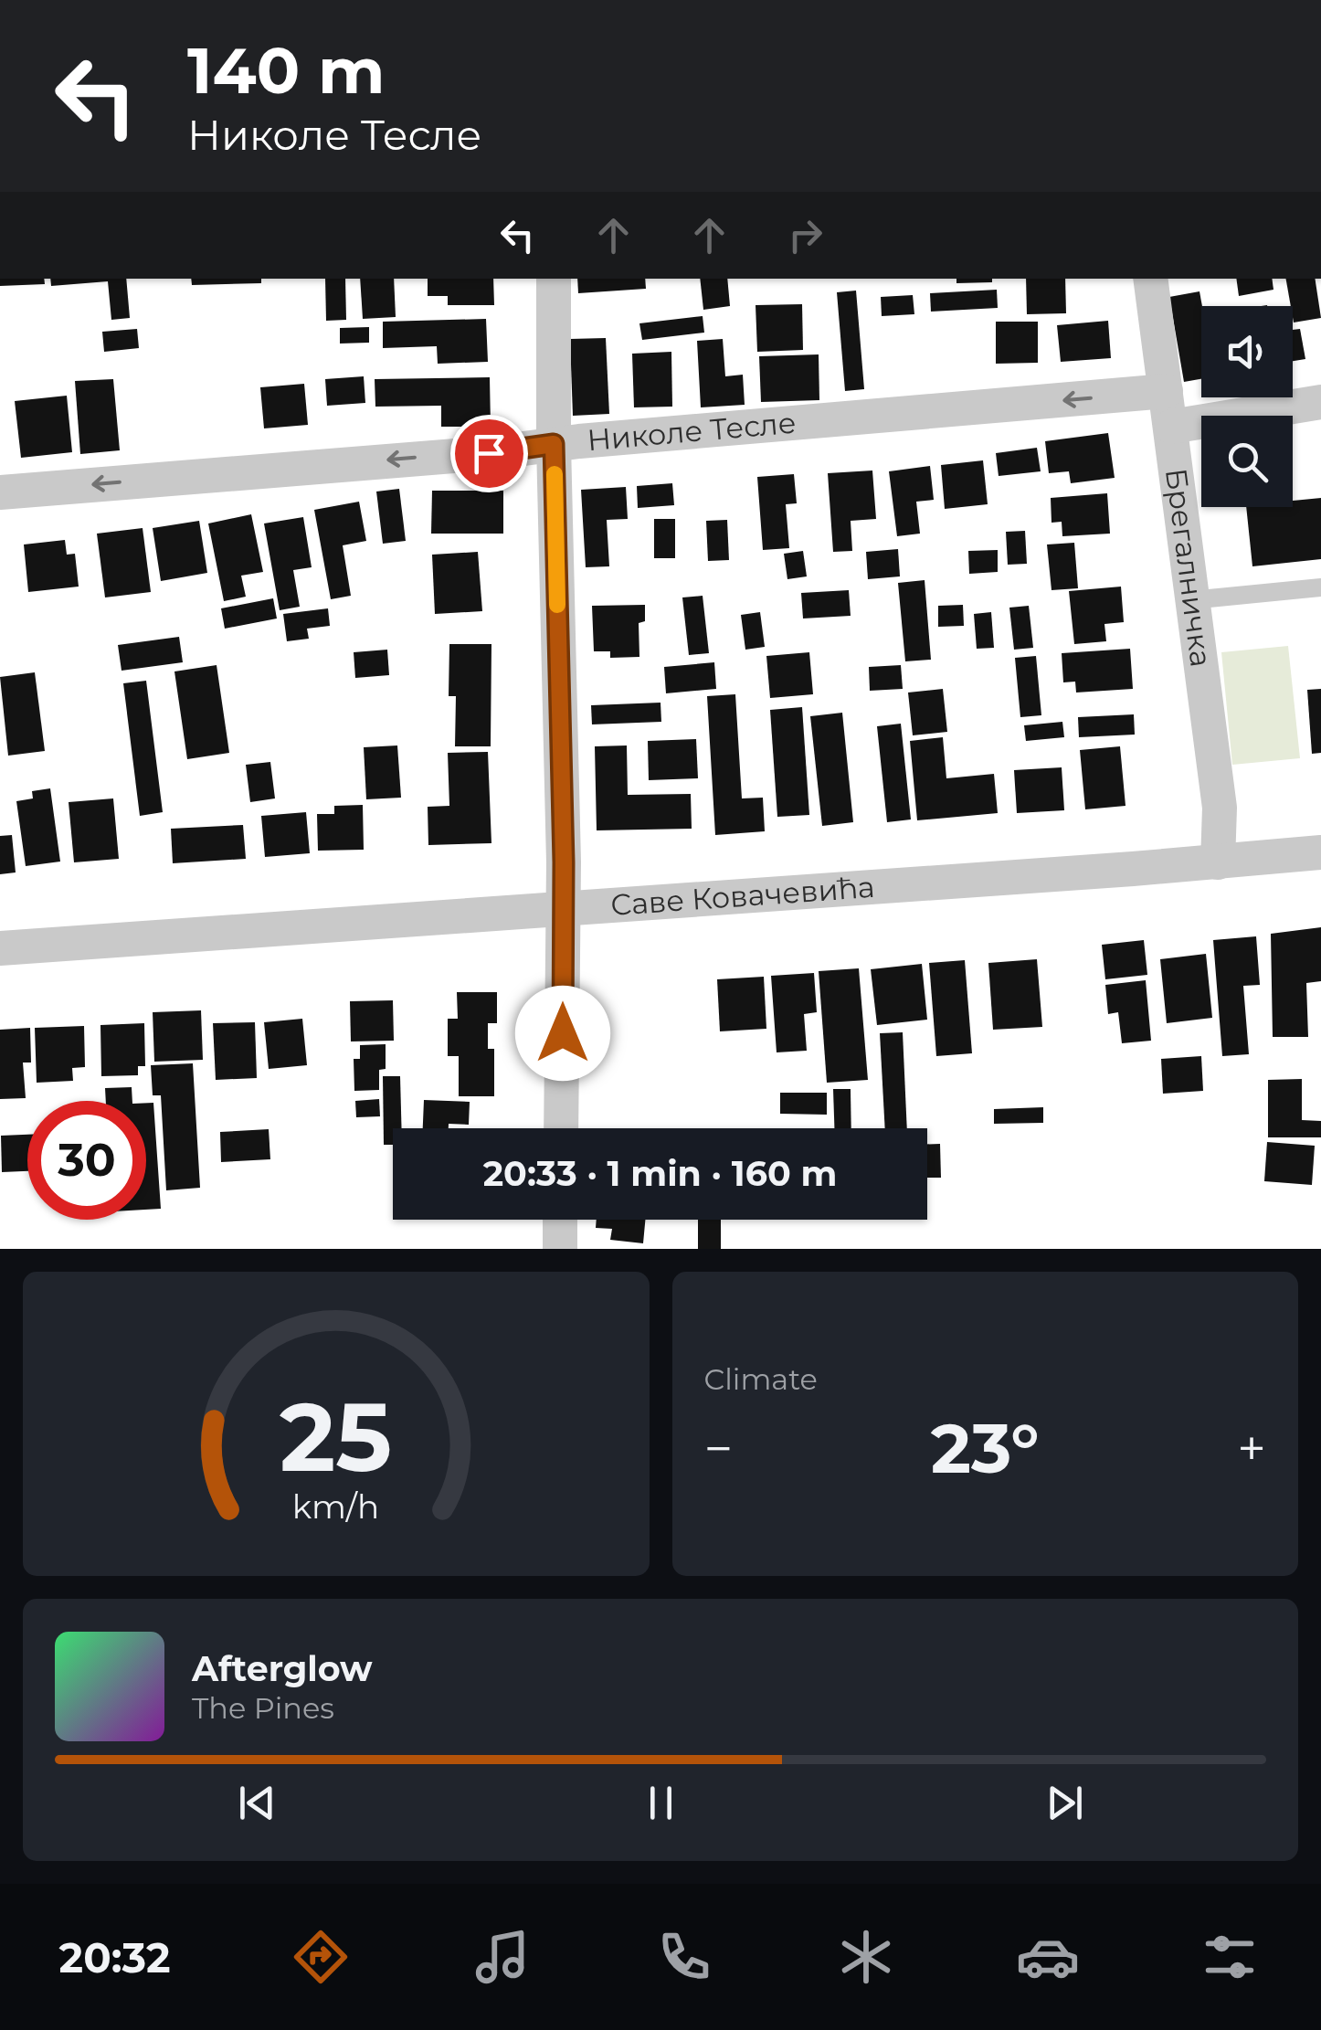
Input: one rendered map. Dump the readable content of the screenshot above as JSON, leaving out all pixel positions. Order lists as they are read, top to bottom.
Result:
{
  "streets": {
    "street": ["Николе Тесле", "Брегалничка", "Саве Ковачевића"]
  },
  "crossings": [
    ["Николе Тесле", "Брегалничка"],
    ["Брегалничка", "Саве Ковачевића"]
  ],
  "one_way": ["Николе Тесле"],
  "page": {
    "turn": ["140 m", "Николе Тесле"],
    "limit": "30",
    "trip": "20:33 · 1 min · 160 m",
    "tile": "Climate",
    "heat": ["−", "23°", "+"],
    "song": ["Afterglow", "The Pines"],
    "tabs": "20:32",
    "gauge": ["25", "km/h"]
  }
}
